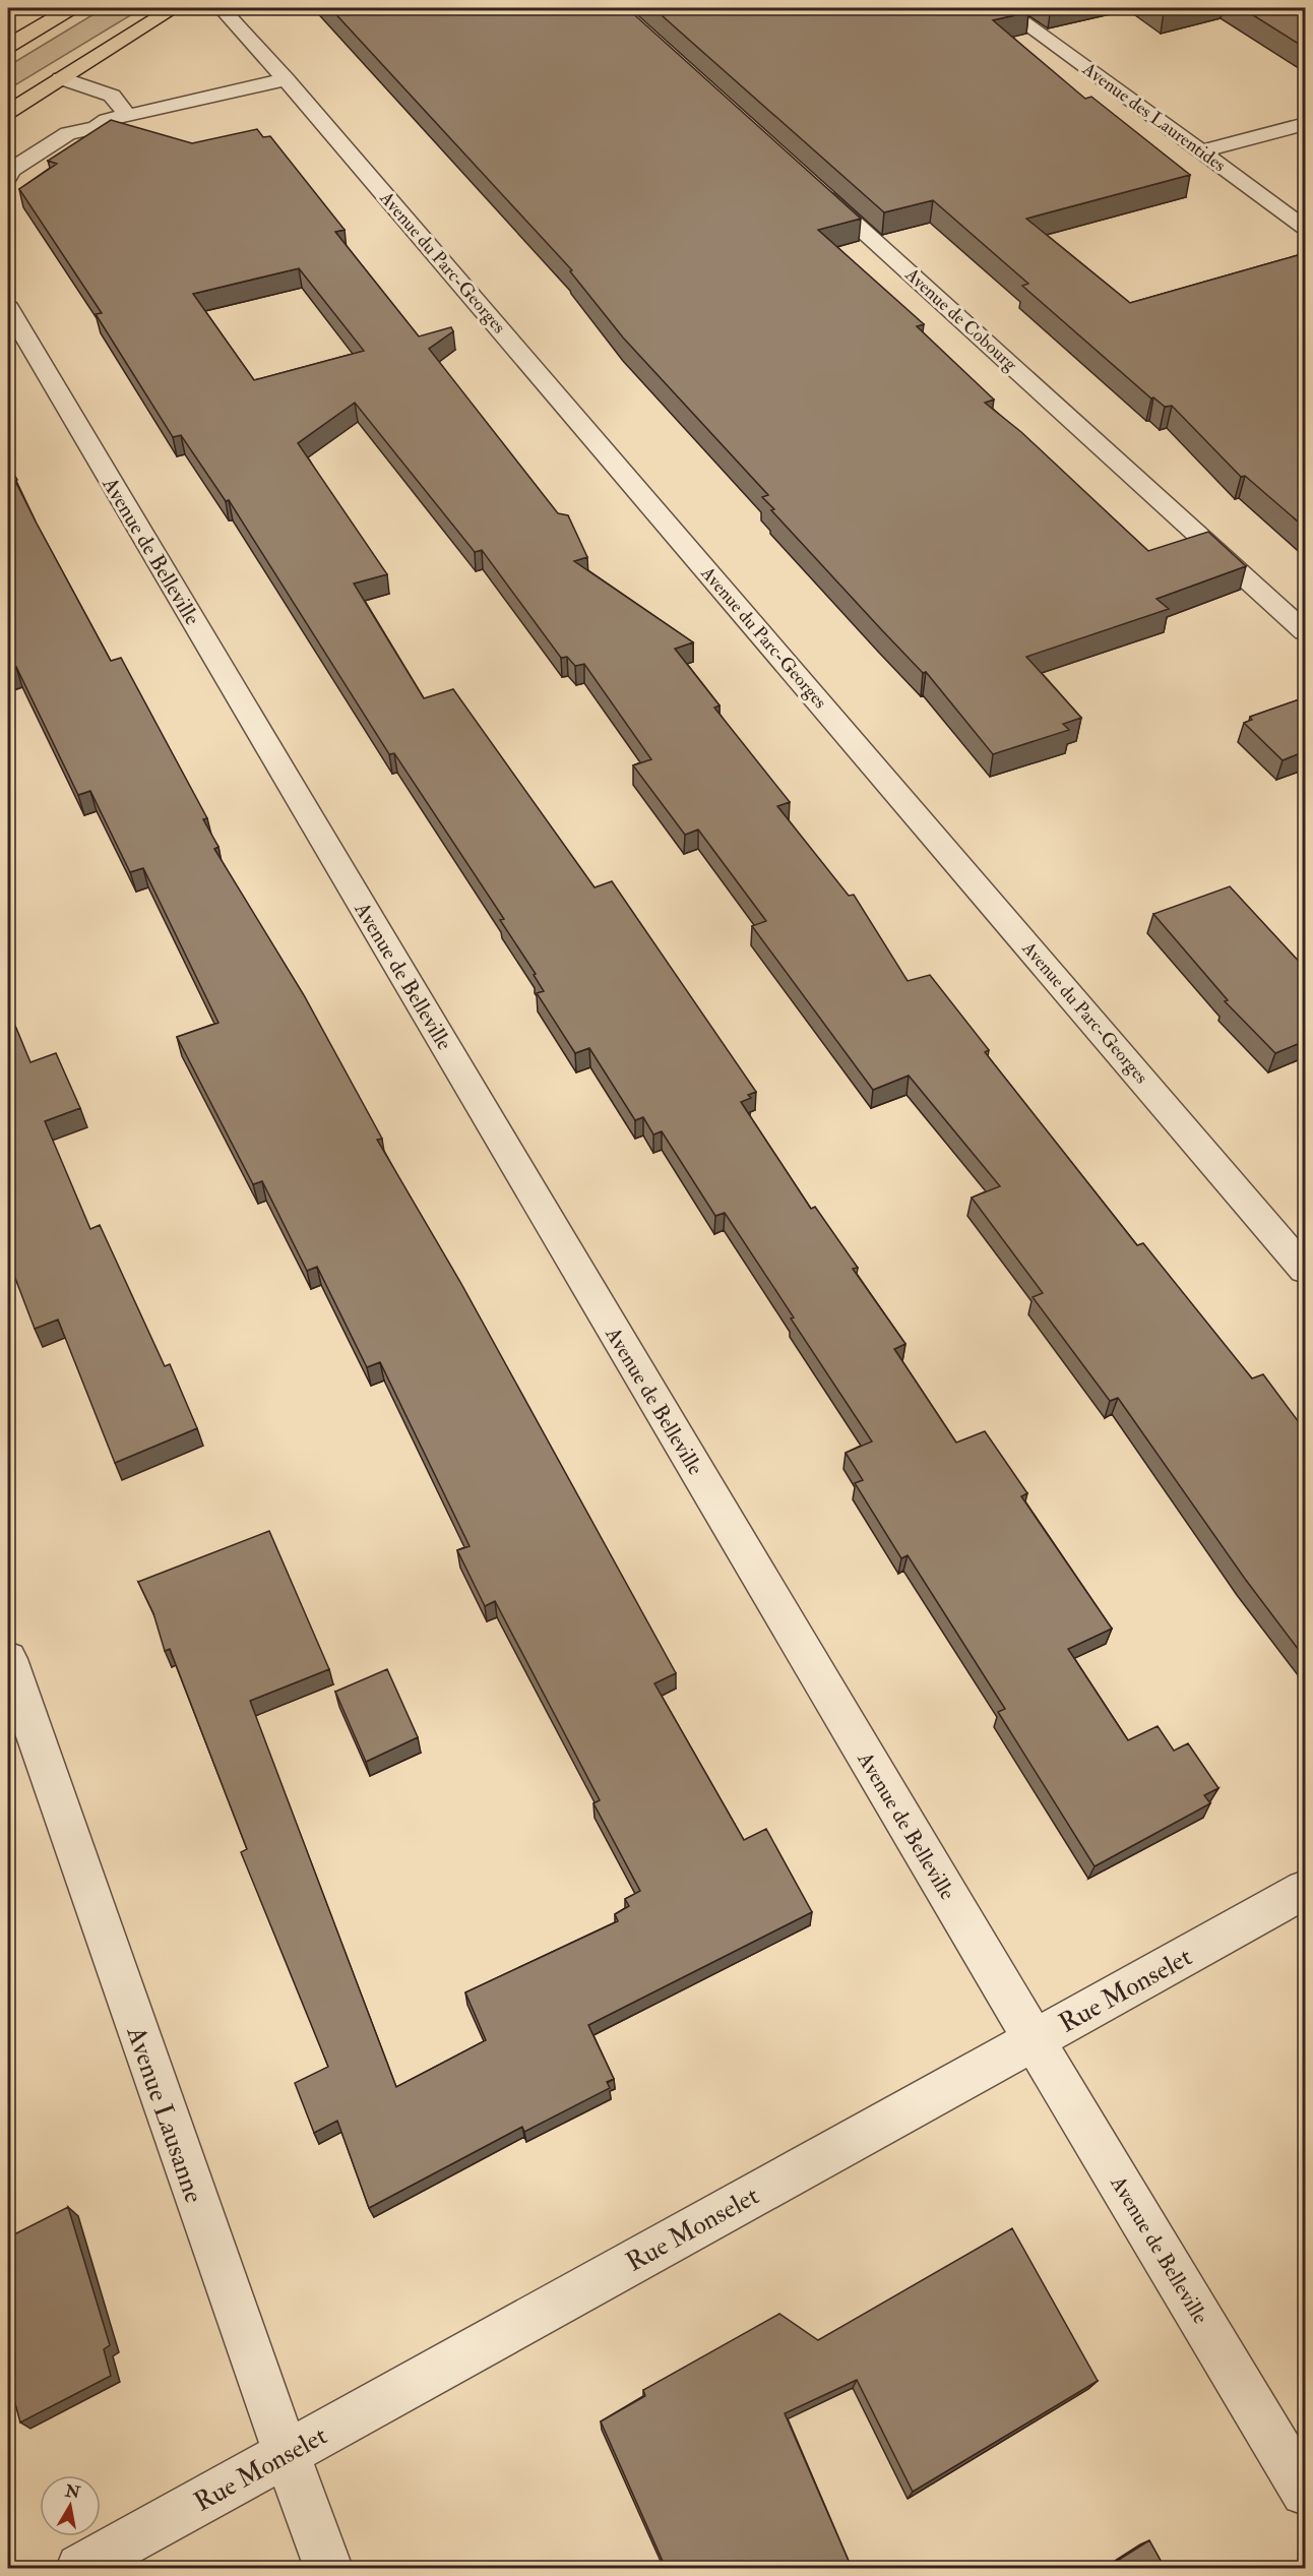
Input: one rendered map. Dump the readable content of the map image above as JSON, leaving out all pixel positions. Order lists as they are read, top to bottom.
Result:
{
  "streets": {
    "street": [
      "Avenue des Laurentides",
      "Avenue du Parc-Georges",
      "Avenue de Cobourg",
      "Avenue de Belleville",
      "Rue Monselet",
      "Avenue Lausanne"
    ]
  },
  "crossings": [
    ["Avenue de Belleville", "Rue Monselet"],
    ["Rue Monselet", "Avenue Lausanne"]
  ],
  "north": "top"
}
